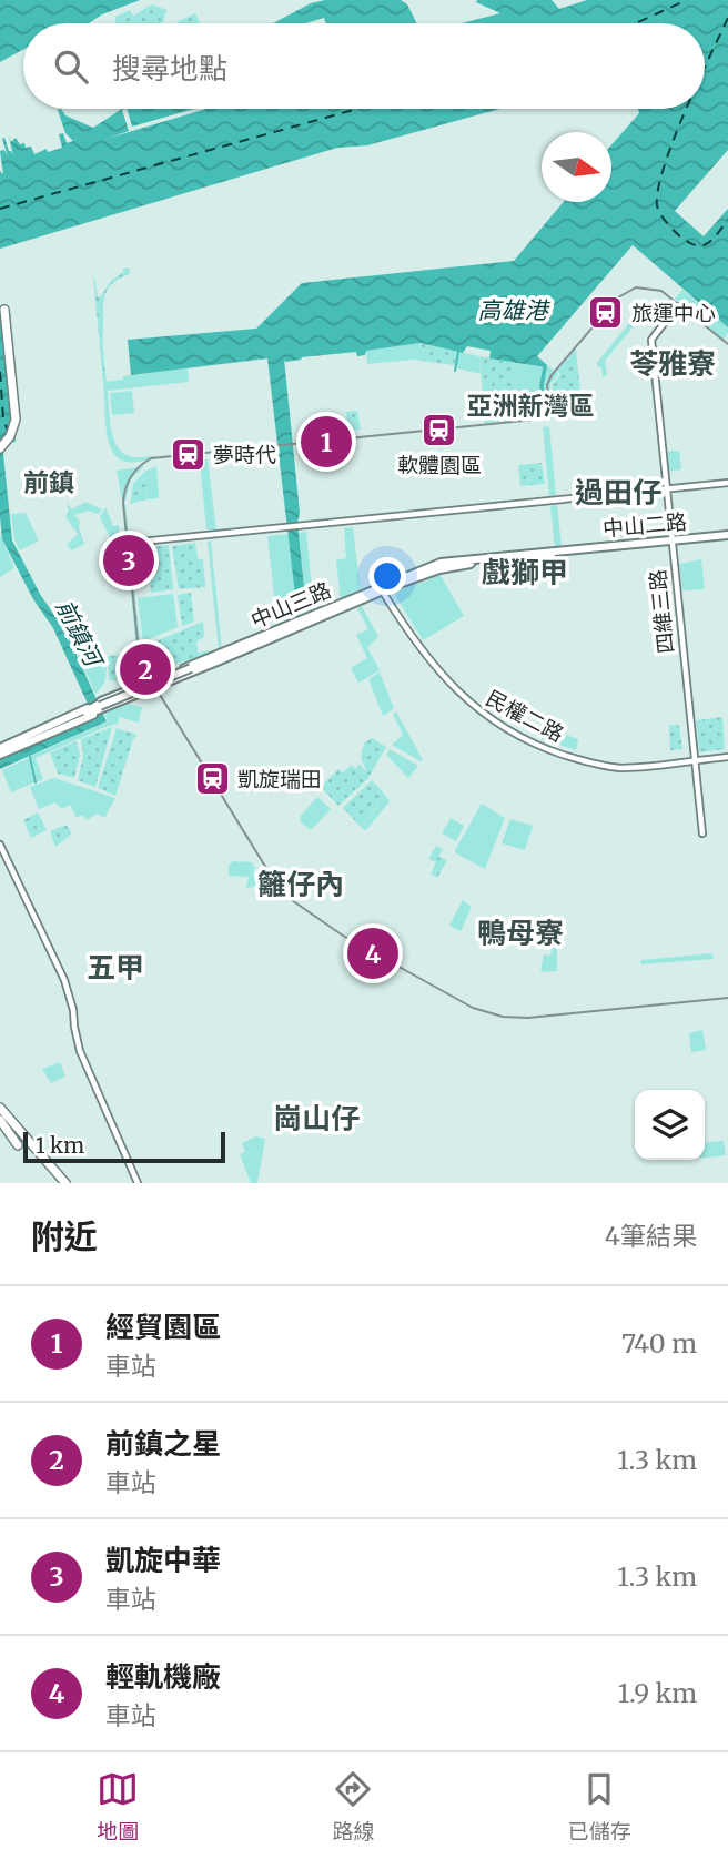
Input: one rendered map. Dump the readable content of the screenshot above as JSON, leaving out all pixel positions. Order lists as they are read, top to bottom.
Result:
{
  "streets": {
    "main road": [
      "中山二路",
      "中山三路",
      "四維三路",
      "民權二路"
    ]
  },
  "crossings": [
    ["中山二路", "中山三路"],
    ["中山二路", "四維三路"],
    ["中山三路", "民權二路"],
    ["四維三路", "民權二路"]
  ],
  "districts": [
    "苓雅寮",
    "亞洲新灣區",
    "前鎮",
    "過田仔",
    "戲獅甲",
    "籬仔內",
    "鴨母寮",
    "五甲",
    "崗山仔"
  ],
  "water": ["高雄港", "前鎮河"],
  "places": {
    "station": [
      "旅運中心",
      "軟體園區",
      "夢時代",
      "凱旋瑞田"
    ]
  },
  "scale_bar": "1 km",
  "north": "right",
  "page": {
    "search": "搜尋地點",
    "pins": [
      "1",
      "3",
      "2",
      "4"
    ],
    "scale": "1 km",
    "heading": ["附近", "4筆結果"],
    "list": [
      {
        "mark": "1",
        "name": "經貿園區",
        "note": "車站",
        "value": "740 m"
      },
      {
        "mark": "2",
        "name": "前鎮之星",
        "note": "車站",
        "value": "1.3 km"
      },
      {
        "mark": "3",
        "name": "凱旋中華",
        "note": "車站",
        "value": "1.3 km"
      },
      {
        "mark": "4",
        "name": "輕軌機廠",
        "note": "車站",
        "value": "1.9 km"
      }
    ],
    "nav": ["地圖", "路線", "已儲存"]
  }
}
